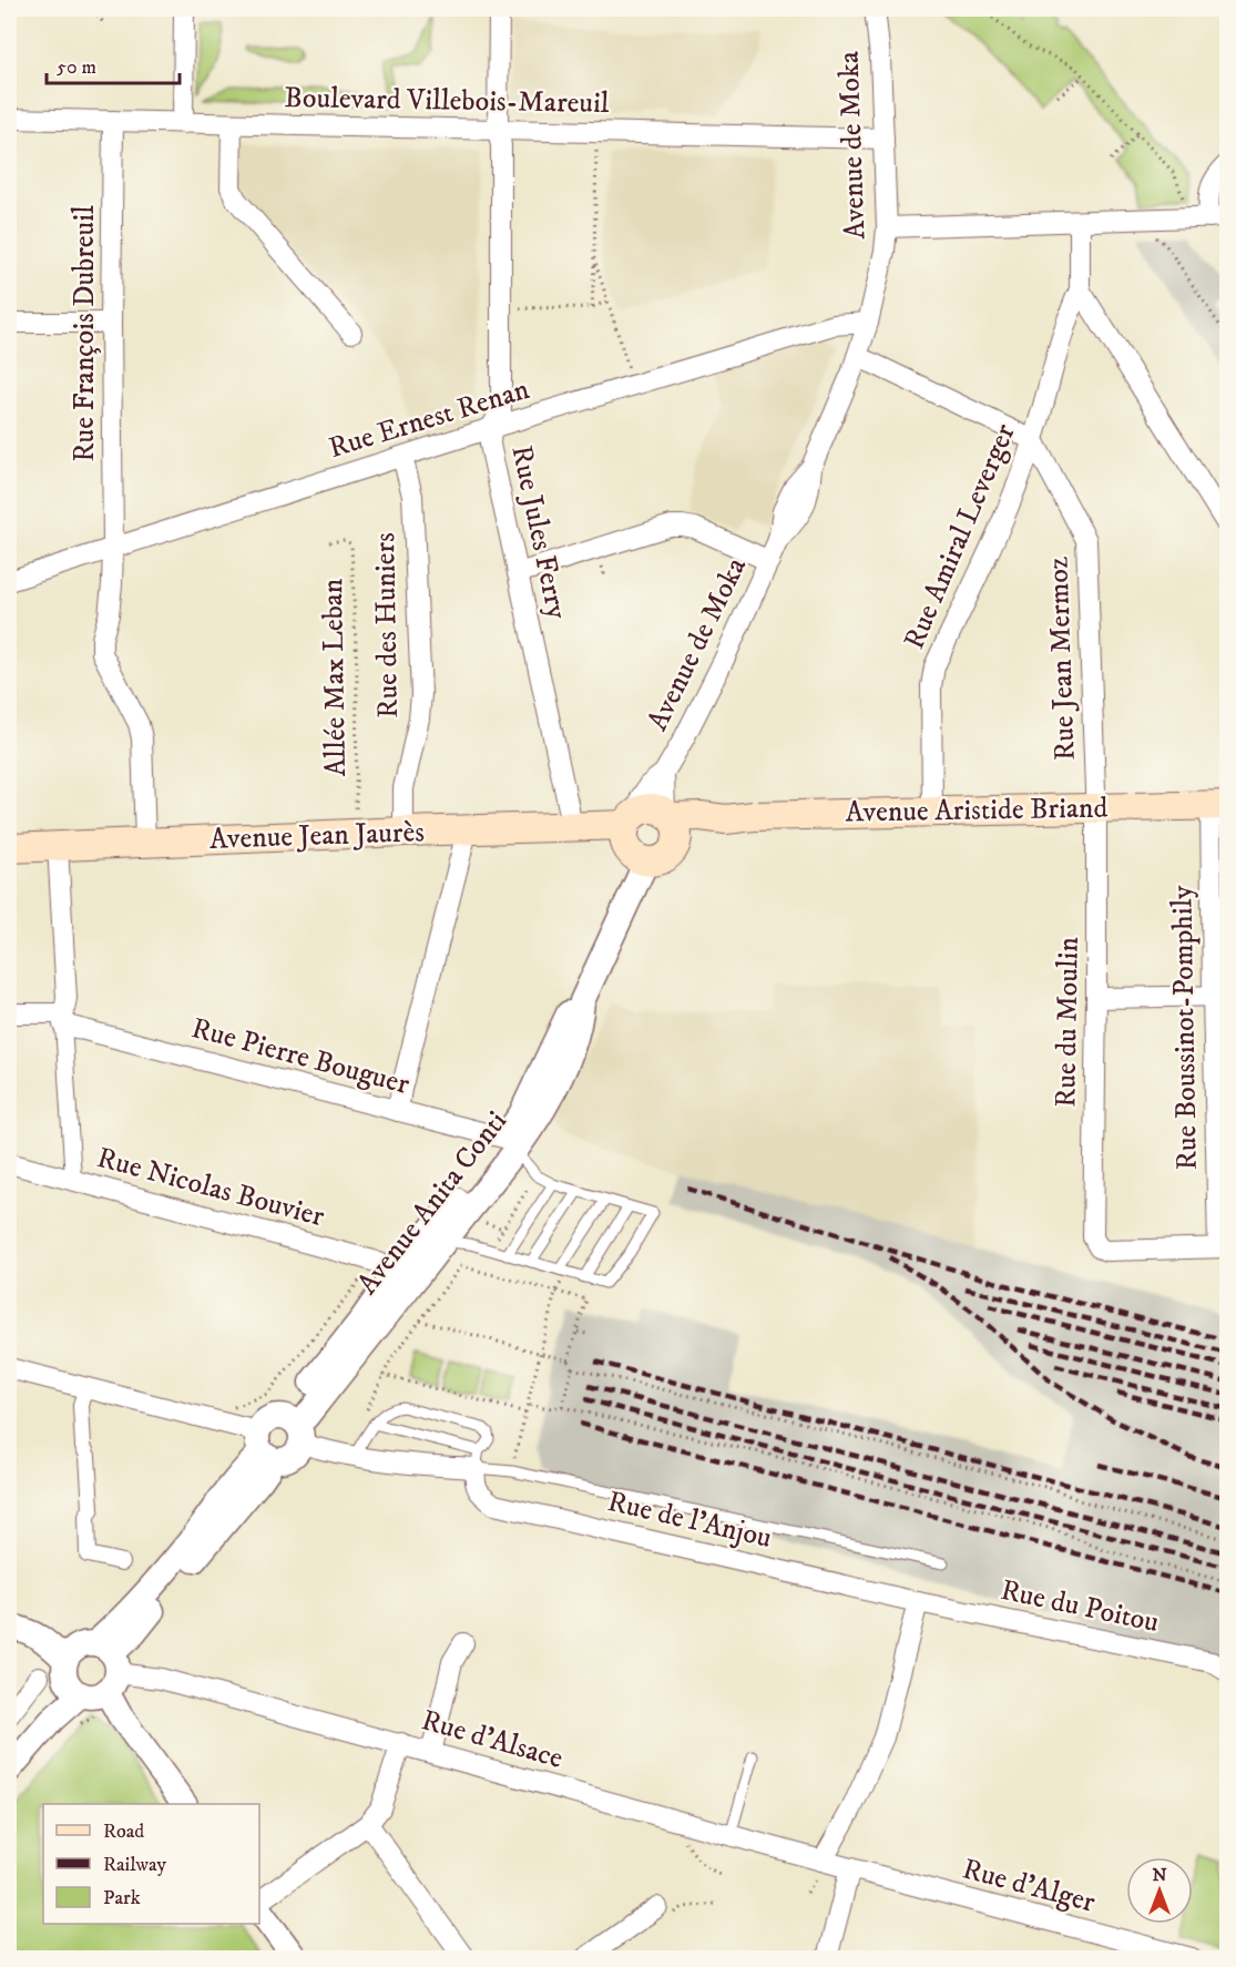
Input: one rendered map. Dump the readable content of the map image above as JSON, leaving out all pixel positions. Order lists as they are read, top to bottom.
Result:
{
  "streets": {
    "main road": ["Avenue Aristide Briand", "Avenue Jean Jaurès"],
    "street": [
      "Boulevard Villebois-Mareuil",
      "Avenue de Moka",
      "Rue François Dubreuil",
      "Rue Ernest Renan",
      "Rue Jules Ferry",
      "Rue Amiral Leverger",
      "Rue des Huniers",
      "Rue Jean Mermoz",
      "Rue du Moulin",
      "Rue Boussinot-Pomphily",
      "Rue Pierre Bouguer",
      "Rue Nicolas Bouvier",
      "Avenue Anita Conti",
      "Rue de l'Anjou",
      "Rue du Poitou",
      "Rue d'Alsace",
      "Rue d'Alger"
    ],
    "path": ["Allée Max Leban"]
  },
  "crossings": [
    ["Boulevard Villebois-Mareuil", "Avenue de Moka"],
    ["Boulevard Villebois-Mareuil", "Rue François Dubreuil"],
    ["Boulevard Villebois-Mareuil", "Rue Jules Ferry"],
    ["Avenue de Moka", "Rue Ernest Renan"],
    ["Avenue de Moka", "Avenue Aristide Briand"],
    ["Avenue de Moka", "Avenue Jean Jaurès"],
    ["Avenue de Moka", "Avenue Anita Conti"],
    ["Rue François Dubreuil", "Rue Ernest Renan"],
    ["Rue François Dubreuil", "Avenue Jean Jaurès"],
    ["Rue Ernest Renan", "Rue Jules Ferry"],
    ["Rue Ernest Renan", "Rue des Huniers"],
    ["Rue Jules Ferry", "Avenue Jean Jaurès"],
    ["Rue Amiral Leverger", "Rue Jean Mermoz"],
    ["Rue Amiral Leverger", "Avenue Aristide Briand"],
    ["Rue des Huniers", "Avenue Jean Jaurès"],
    ["Rue Jean Mermoz", "Avenue Aristide Briand"],
    ["Rue Jean Mermoz", "Rue du Moulin"],
    ["Allée Max Leban", "Avenue Jean Jaurès"],
    ["Avenue Aristide Briand", "Avenue Jean Jaurès"],
    ["Avenue Aristide Briand", "Rue du Moulin"],
    ["Avenue Aristide Briand", "Rue Boussinot-Pomphily"],
    ["Avenue Aristide Briand", "Avenue Anita Conti"],
    ["Avenue Jean Jaurès", "Avenue Anita Conti"],
    ["Rue du Moulin", "Rue Boussinot-Pomphily"],
    ["Rue Pierre Bouguer", "Avenue Anita Conti"],
    ["Rue Nicolas Bouvier", "Avenue Anita Conti"],
    ["Rue de l'Anjou", "Rue du Poitou"],
    ["Rue d'Alsace", "Rue d'Alger"]
  ],
  "legend": ["Road", "Railway", "Park"],
  "scale_bar": "50 m",
  "north": "top"
}
